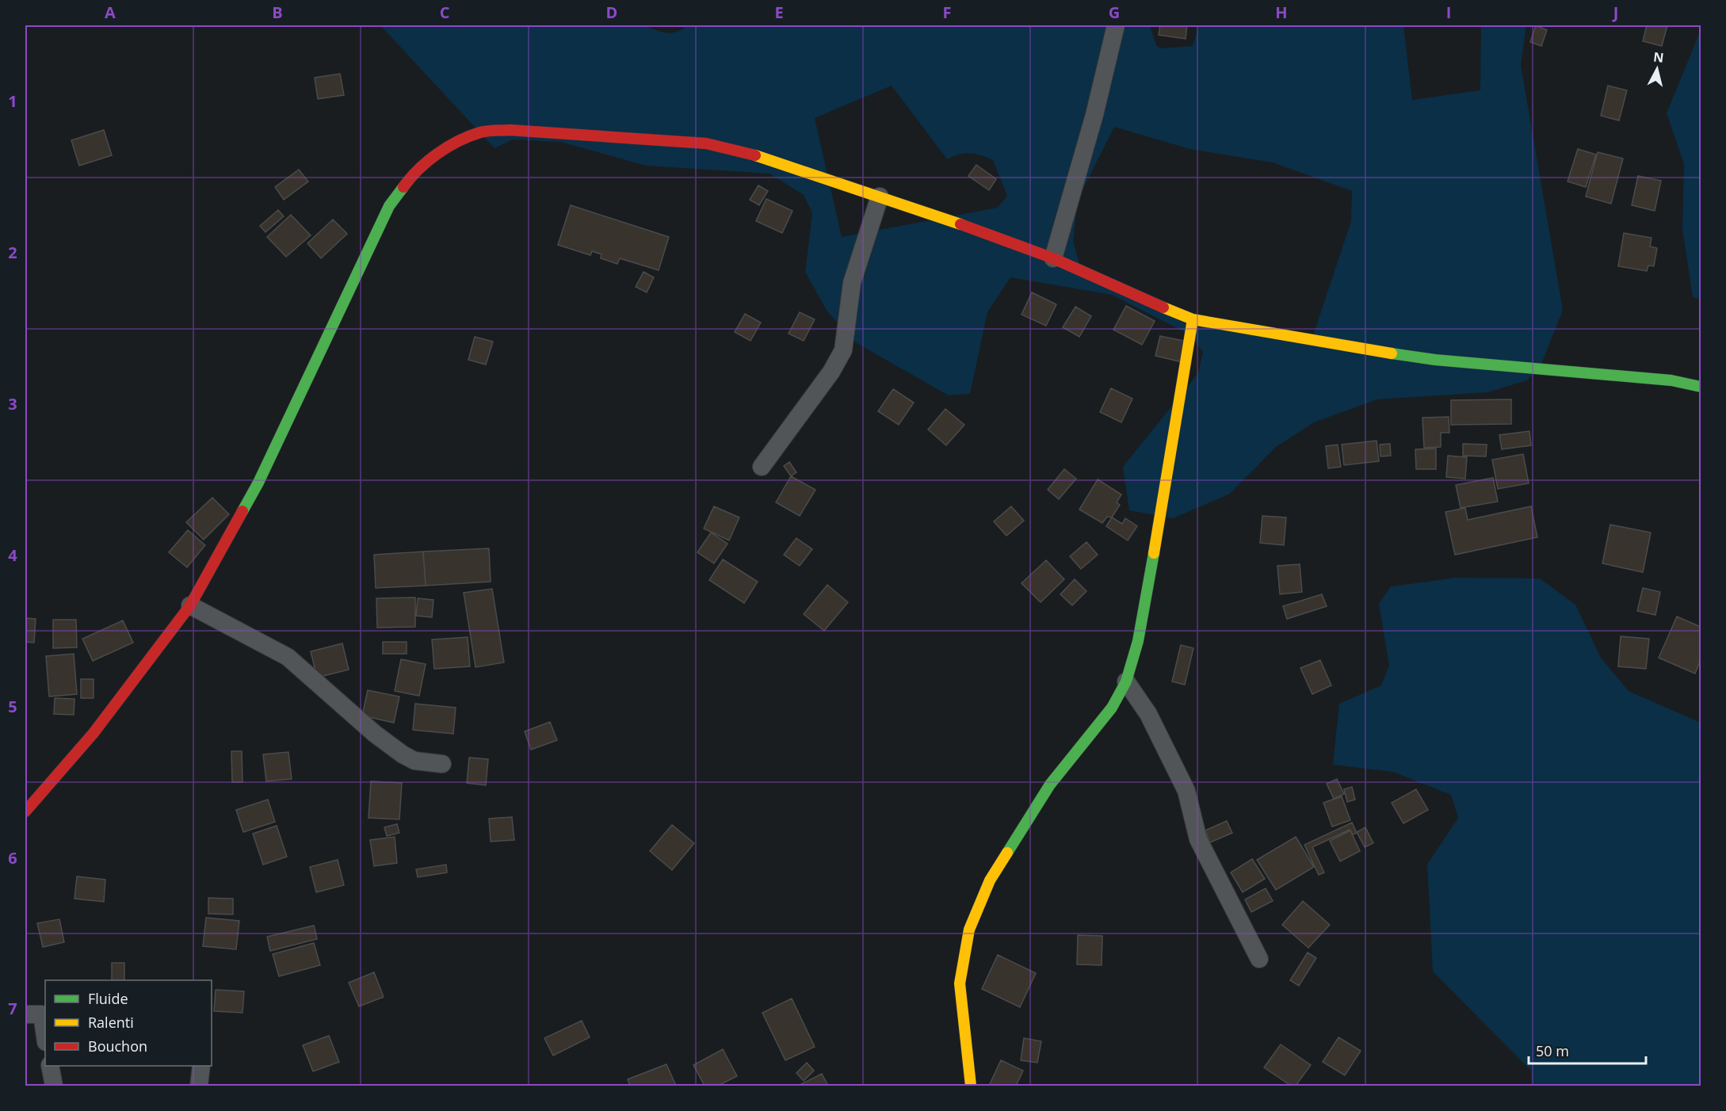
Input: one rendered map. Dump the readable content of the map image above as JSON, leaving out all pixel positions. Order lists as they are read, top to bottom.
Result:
{
  "legend": ["Fluide", "Ralenti", "Bouchon"],
  "scale_bar": "50 m",
  "north": "top",
  "grid": {
    "columns": [
      "A",
      "B",
      "C",
      "D",
      "E",
      "F",
      "G",
      "H",
      "I",
      "J"
    ],
    "rows": [
      "1",
      "2",
      "3",
      "4",
      "5",
      "6",
      "7"
    ]
  }
}
